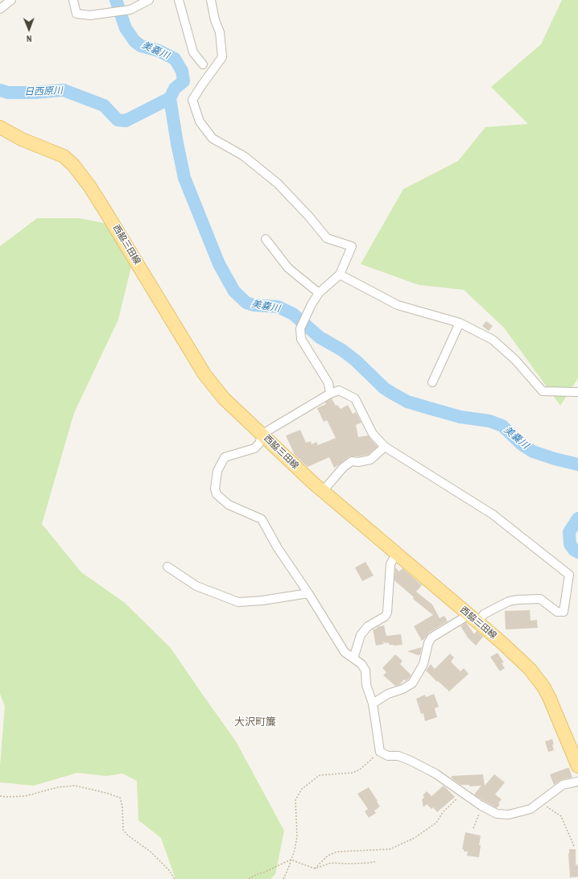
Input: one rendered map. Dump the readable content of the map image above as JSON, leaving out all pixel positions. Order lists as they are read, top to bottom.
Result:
{
  "streets": {
    "main road": ["西脇三田線"]
  },
  "districts": ["大沢町簾"],
  "water": ["美嚢川", "日西原川"],
  "north": "bottom"
}
